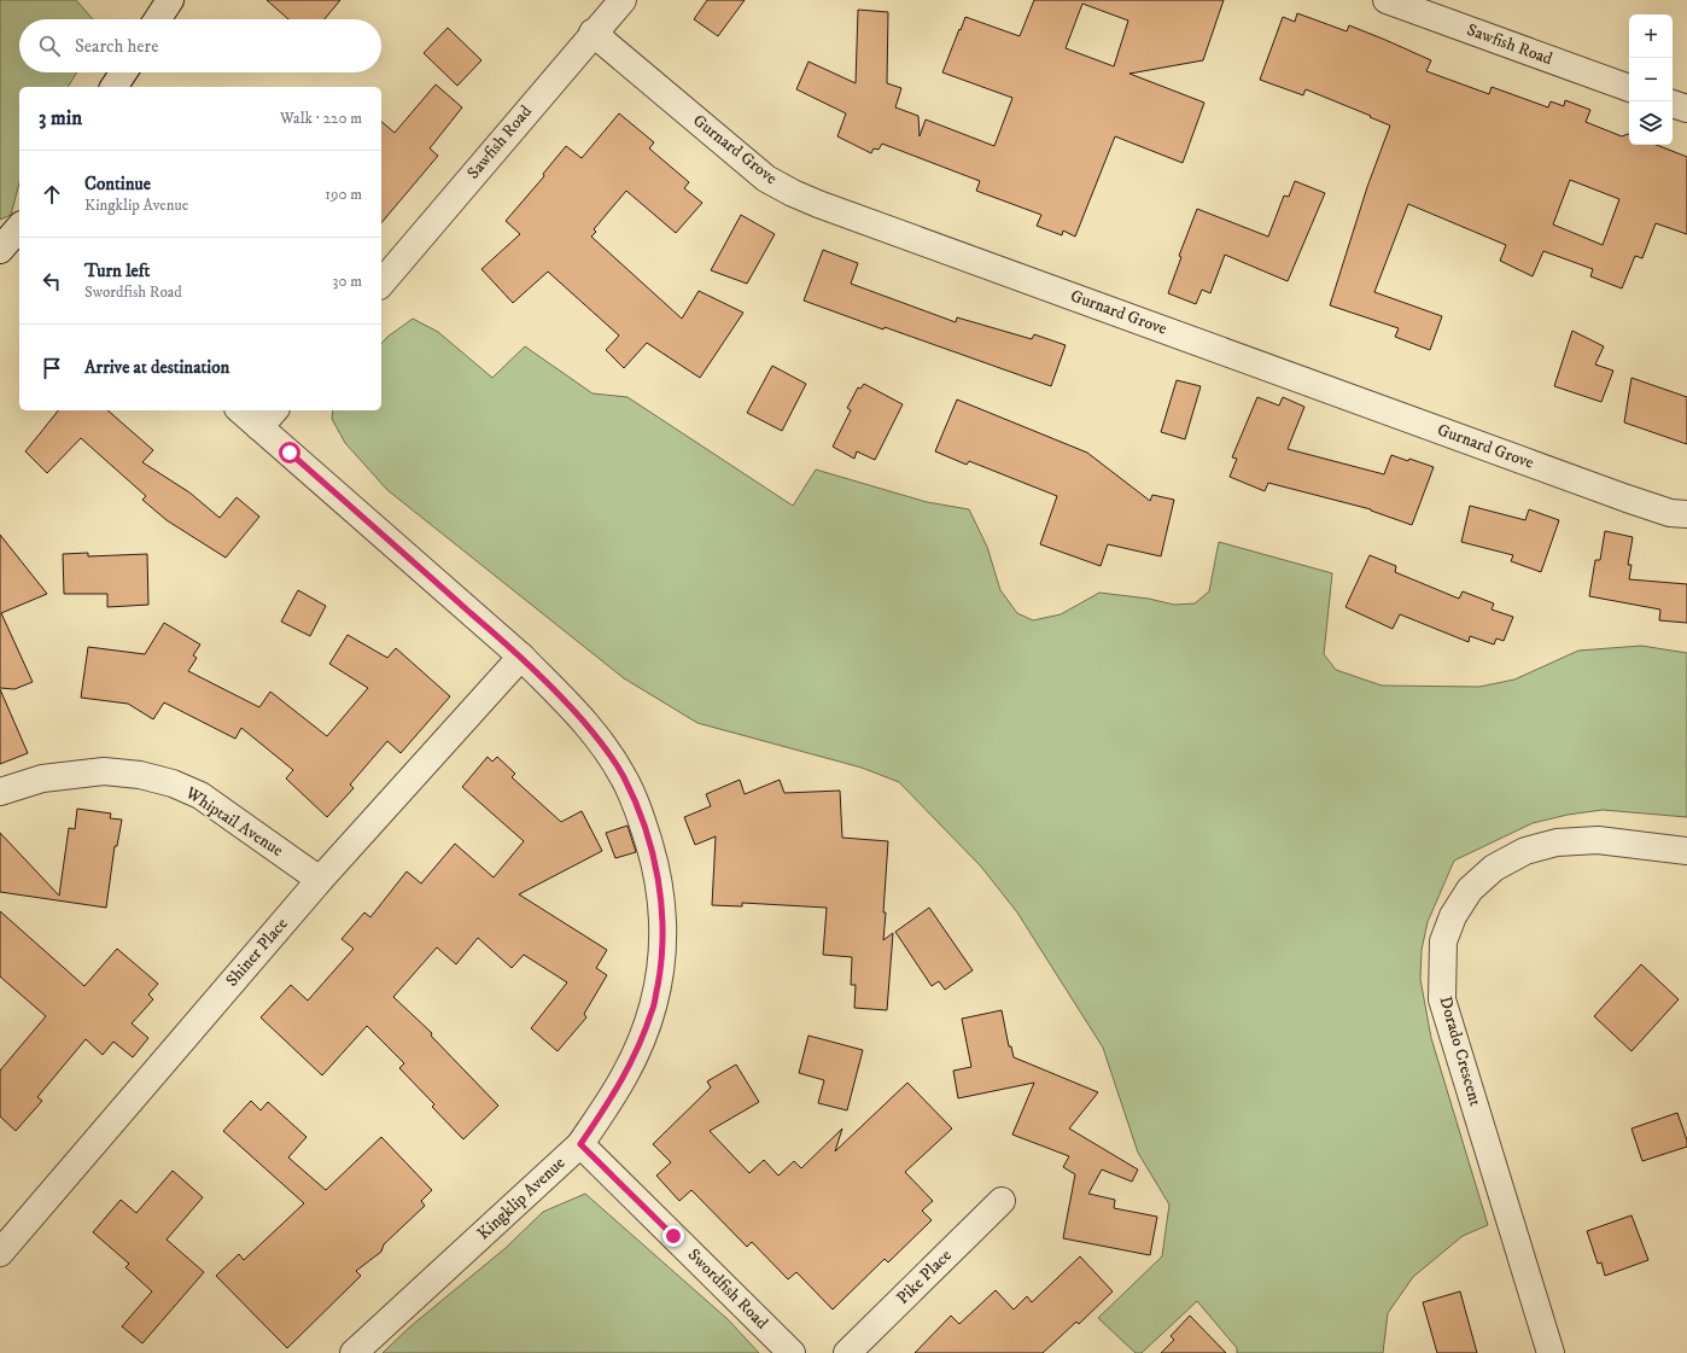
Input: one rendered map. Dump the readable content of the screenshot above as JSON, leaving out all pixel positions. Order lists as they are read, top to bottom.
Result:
{
  "streets": {
    "street": [
      "Sawfish Road",
      "Gurnard Grove",
      "Whiptail Avenue",
      "Shiner Place",
      "Dorado Crescent",
      "Kingklip Avenue",
      "Pike Place",
      "Swordfish Road"
    ]
  },
  "crossings": [
    ["Sawfish Road", "Gurnard Grove"],
    ["Whiptail Avenue", "Shiner Place"],
    ["Shiner Place", "Kingklip Avenue"],
    ["Kingklip Avenue", "Swordfish Road"]
  ],
  "page": {
    "map_buttons": ["+", "−"],
    "search": "Search here",
    "heading": ["3 min", "Walk · 220 m"],
    "list": [
      ["Continue", "Kingklip Avenue", "190 m"],
      ["Turn left", "Swordfish Road", "30 m"],
      "Arrive at destination"
    ]
  }
}
